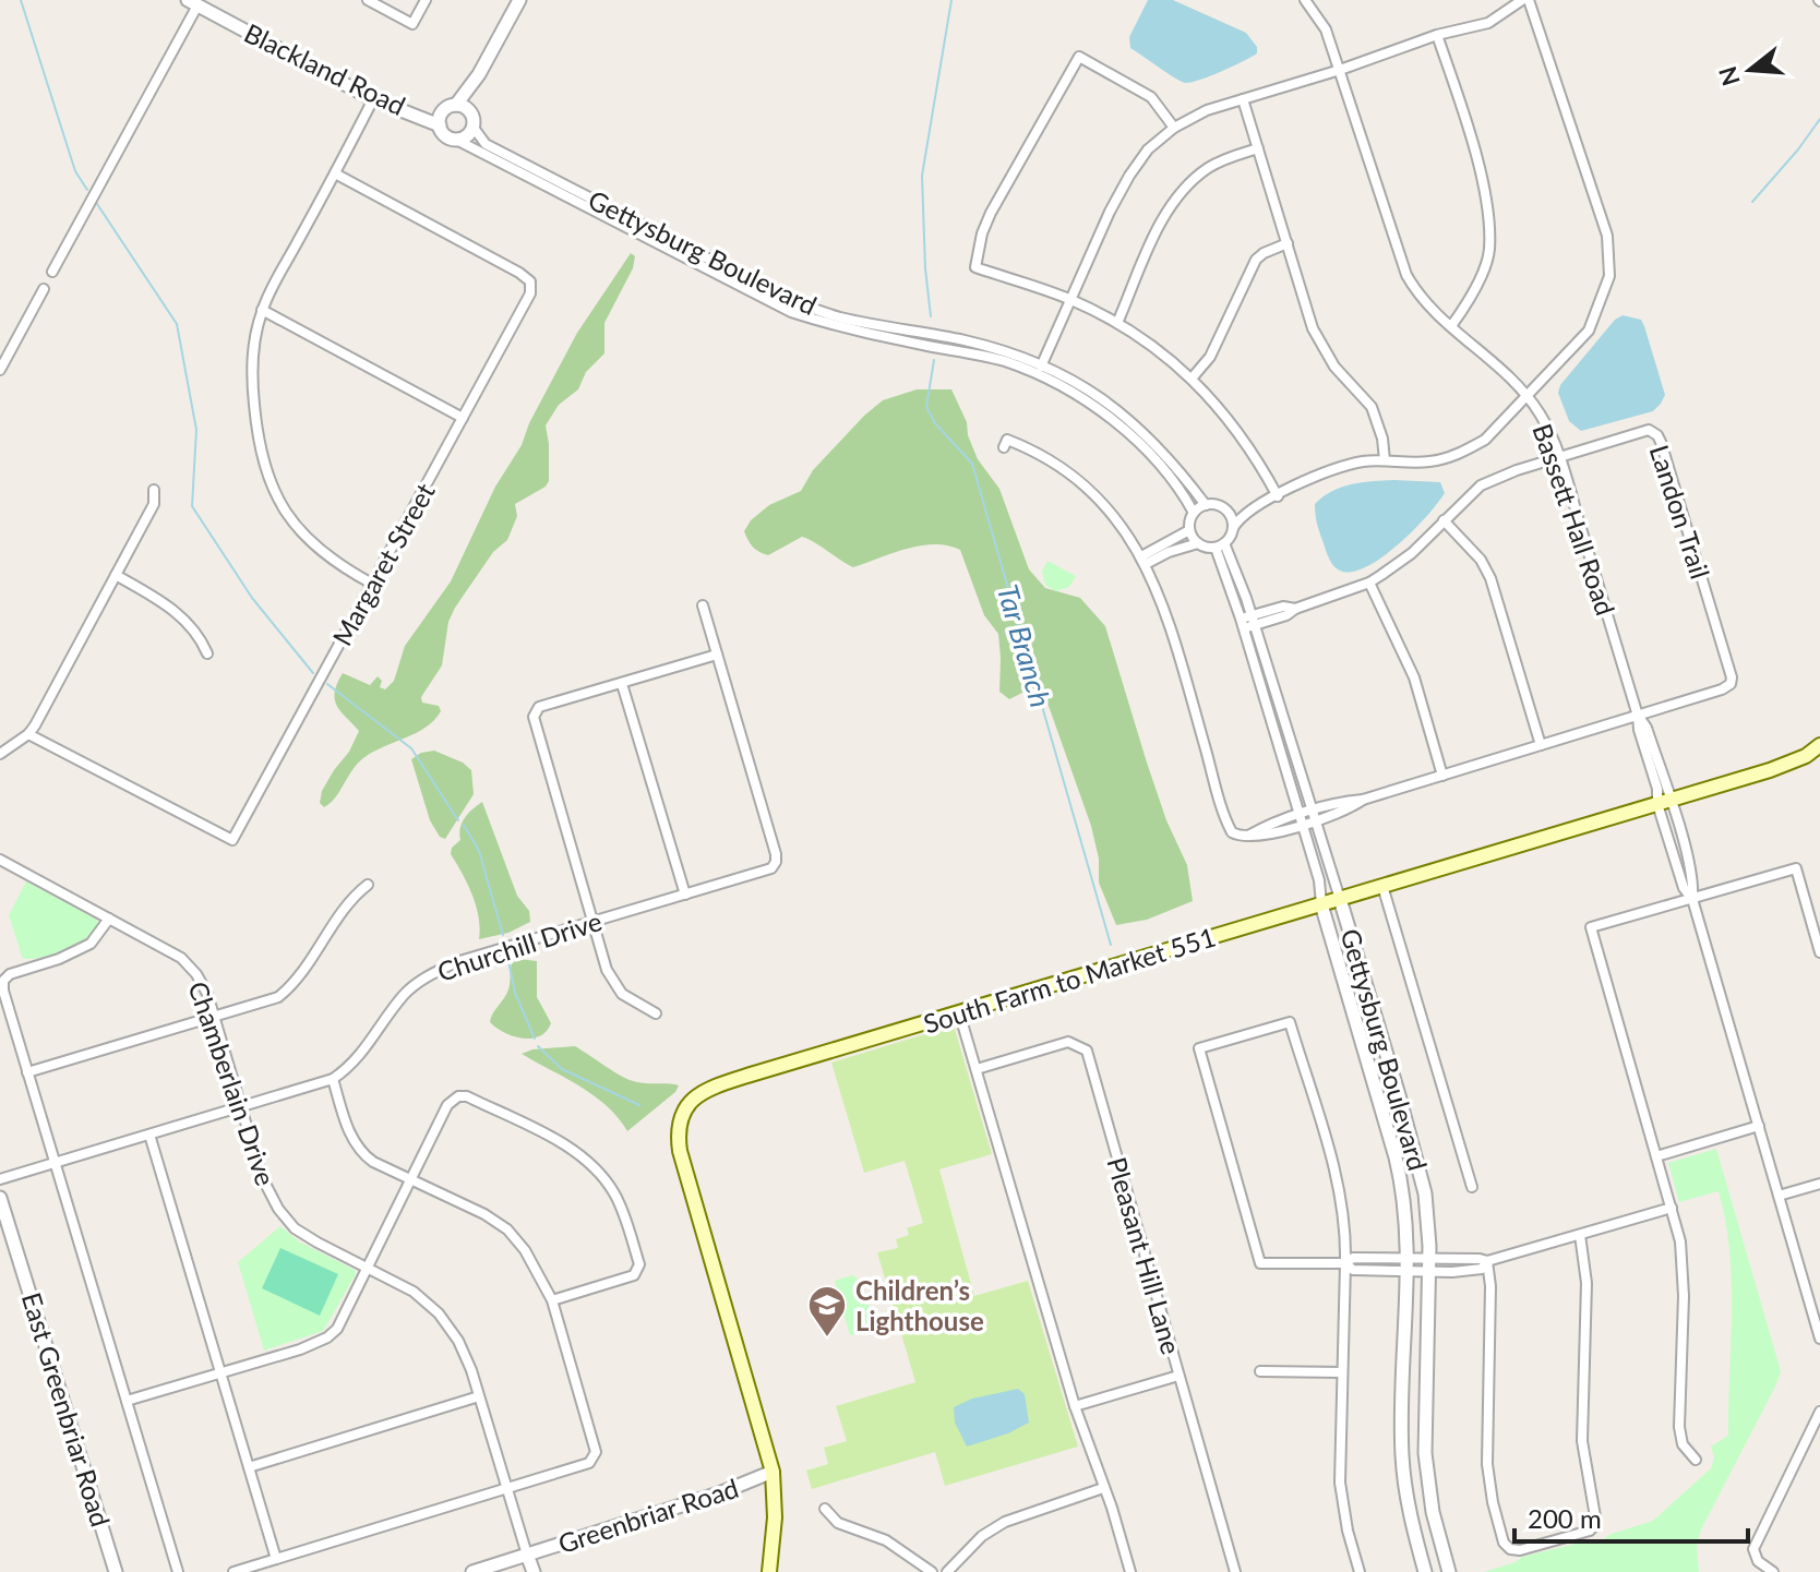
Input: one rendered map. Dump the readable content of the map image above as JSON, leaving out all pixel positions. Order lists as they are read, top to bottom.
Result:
{
  "streets": {
    "main road": ["South Farm to Market 551"],
    "street": [
      "Blackland Road",
      "Gettysburg Boulevard",
      "Landon Trail",
      "Bassett Hall Road",
      "Margaret Street",
      "Churchill Drive",
      "Chamberlain Drive",
      "Pleasant Hill Lane",
      "East Greenbriar Road",
      "Greenbriar Road"
    ]
  },
  "crossings": [
    ["Blackland Road", "Gettysburg Boulevard"],
    ["Gettysburg Boulevard", "Landon Trail"],
    ["Gettysburg Boulevard", "South Farm to Market 551"],
    ["Landon Trail", "Bassett Hall Road"],
    ["Bassett Hall Road", "South Farm to Market 551"],
    ["Churchill Drive", "Chamberlain Drive"],
    ["South Farm to Market 551", "Greenbriar Road"],
    ["Chamberlain Drive", "Greenbriar Road"]
  ],
  "water": ["Tar Branch"],
  "places": {
    "school or university": ["Children’s Lighthouse"]
  },
  "scale_bar": "200 m",
  "north": "left"
}
